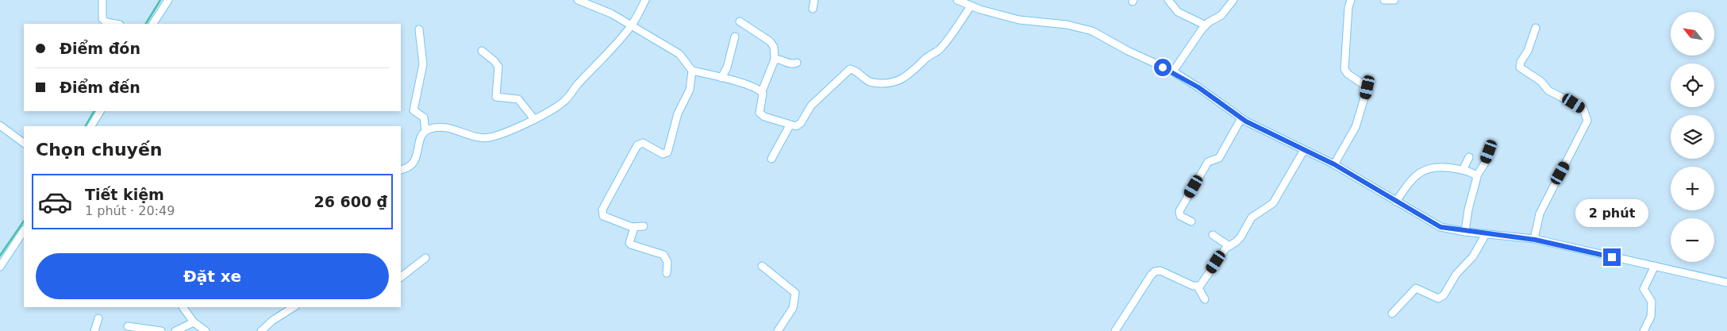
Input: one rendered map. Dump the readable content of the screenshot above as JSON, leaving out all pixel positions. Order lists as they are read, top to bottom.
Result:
{
  "north": "top left",
  "page": {
    "map_buttons": ["+", "−"],
    "banner": ["Điểm đón", "Điểm đến"],
    "heading": "Chọn chuyến",
    "list": [
      {
        "name": "Tiết kiệm",
        "note": "1 phút · 20:49",
        "value": "26 600 ₫"
      }
    ],
    "bubble": "2 phút",
    "buttons": "Đặt xe"
  }
}
